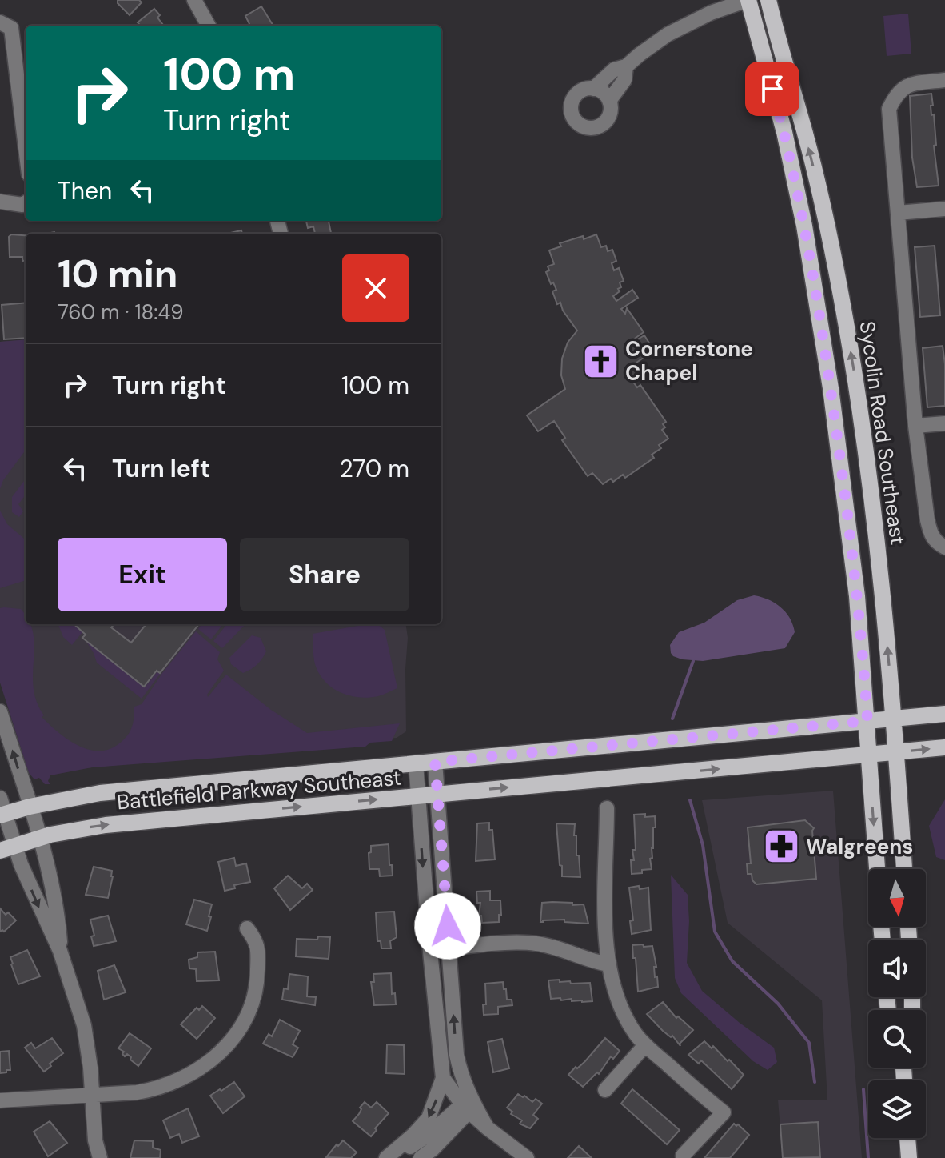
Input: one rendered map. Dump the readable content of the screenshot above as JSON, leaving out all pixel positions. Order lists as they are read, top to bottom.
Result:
{
  "streets": {
    "main road": ["Sycolin Road Southeast", "Battlefield Parkway Southeast"]
  },
  "crossings": [
    ["Sycolin Road Southeast", "Battlefield Parkway Southeast"]
  ],
  "places": {
    "church": ["Cornerstone Chapel"],
    "pharmacy": ["Walgreens"]
  },
  "north": "bottom",
  "page": {
    "turn": ["100 m", "Turn right"],
    "then": "Then",
    "heading": ["10 min", "760 m · 18:49"],
    "list": [
      {
        "name": "Turn right",
        "value": "100 m"
      },
      {
        "name": "Turn left",
        "value": "270 m"
      }
    ],
    "buttons": ["Exit", "Share"]
  }
}
